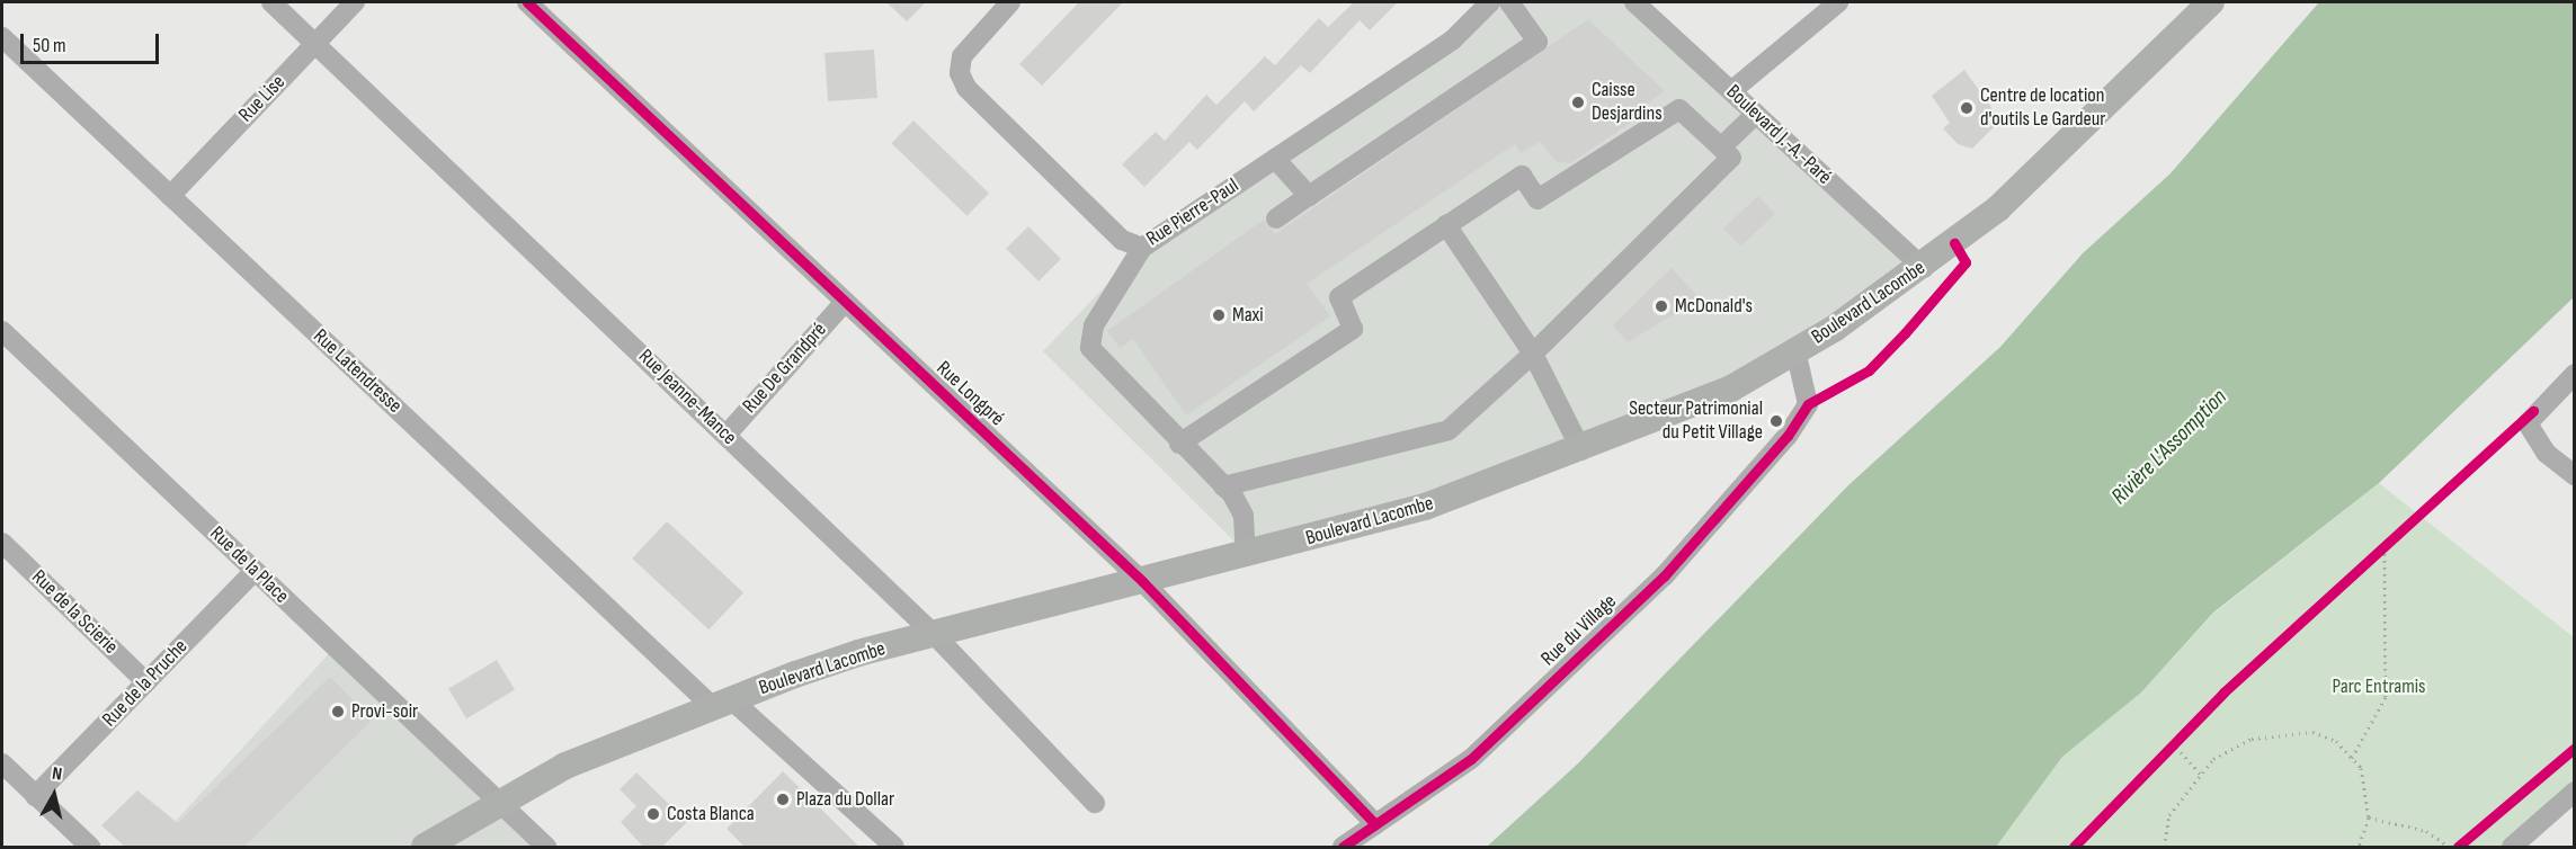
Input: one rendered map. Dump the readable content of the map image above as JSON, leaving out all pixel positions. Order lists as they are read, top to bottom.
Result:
{
  "streets": {
    "main road": ["Boulevard Lacombe"],
    "street": [
      "Rue Lise",
      "Boulevard J.-A.-Paré",
      "Rue Pierre-Paul",
      "Rue De Grandpré",
      "Rue Latendresse",
      "Rue Longpré",
      "Rue Jeanne-Mance",
      "Rue de la Place",
      "Rue de la Scierie",
      "Rue du Village",
      "Rue de la Pruche"
    ]
  },
  "crossings": [
    ["Rue Lise", "Rue Latendresse"],
    ["Rue Lise", "Rue Jeanne-Mance"],
    ["Boulevard J.-A.-Paré", "Boulevard Lacombe"],
    ["Boulevard Lacombe", "Rue Latendresse"],
    ["Boulevard Lacombe", "Rue Longpré"],
    ["Boulevard Lacombe", "Rue Jeanne-Mance"],
    ["Boulevard Lacombe", "Rue de la Place"],
    ["Boulevard Lacombe", "Rue du Village"],
    ["Rue De Grandpré", "Rue Longpré"],
    ["Rue De Grandpré", "Rue Jeanne-Mance"],
    ["Rue Longpré", "Rue du Village"],
    ["Rue de la Place", "Rue de la Pruche"],
    ["Rue de la Scierie", "Rue de la Pruche"]
  ],
  "water": ["Rivière L'Assomption"],
  "parks": ["Parc Entramis"],
  "places": [
    "Caisse Desjardins",
    "Centre de location d'outils Le Gardeur",
    "McDonald's",
    "Maxi",
    "Secteur Patrimonial du Petit Village",
    "Provi-soir",
    "Plaza du Dollar",
    "Costa Blanca"
  ],
  "scale_bar": "50 m",
  "north": "top"
}
